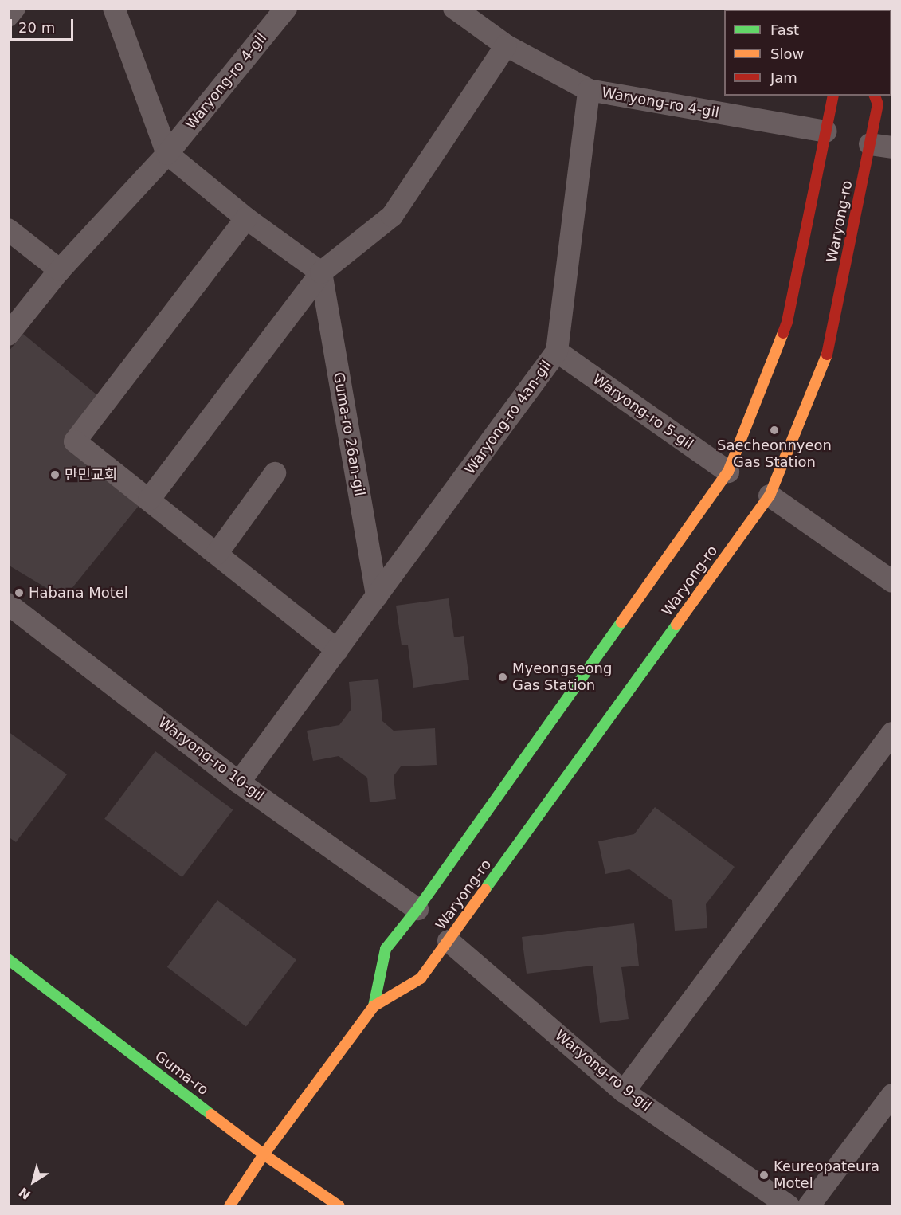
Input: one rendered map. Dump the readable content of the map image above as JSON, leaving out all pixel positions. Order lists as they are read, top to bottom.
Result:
{
  "streets": {
    "main road": ["Waryong-ro", "Guma-ro"],
    "street": [
      "Waryong-ro 4-gil",
      "Waryong-ro 5-gil",
      "Waryong-ro 4an-gil",
      "Guma-ro 26an-gil",
      "Waryong-ro 10-gil",
      "Waryong-ro 9-gil"
    ]
  },
  "crossings": [
    ["Waryong-ro 4-gil", "Waryong-ro"],
    ["Waryong-ro 4-gil", "Waryong-ro 4an-gil"],
    ["Waryong-ro", "Waryong-ro 5-gil"],
    ["Waryong-ro", "Waryong-ro 10-gil"],
    ["Waryong-ro", "Waryong-ro 9-gil"],
    ["Waryong-ro", "Guma-ro"],
    ["Waryong-ro 5-gil", "Waryong-ro 4an-gil"],
    ["Waryong-ro 4an-gil", "Guma-ro 26an-gil"],
    ["Waryong-ro 4an-gil", "Waryong-ro 10-gil"]
  ],
  "places": [
    "Saecheonnyeon Gas Station",
    "만민교회",
    "Habana Motel",
    "Myeongseong Gas Station",
    "Keureopateura Motel"
  ],
  "legend": ["Fast", "Slow", "Jam"],
  "scale_bar": "20 m",
  "north": "bottom left"
}
